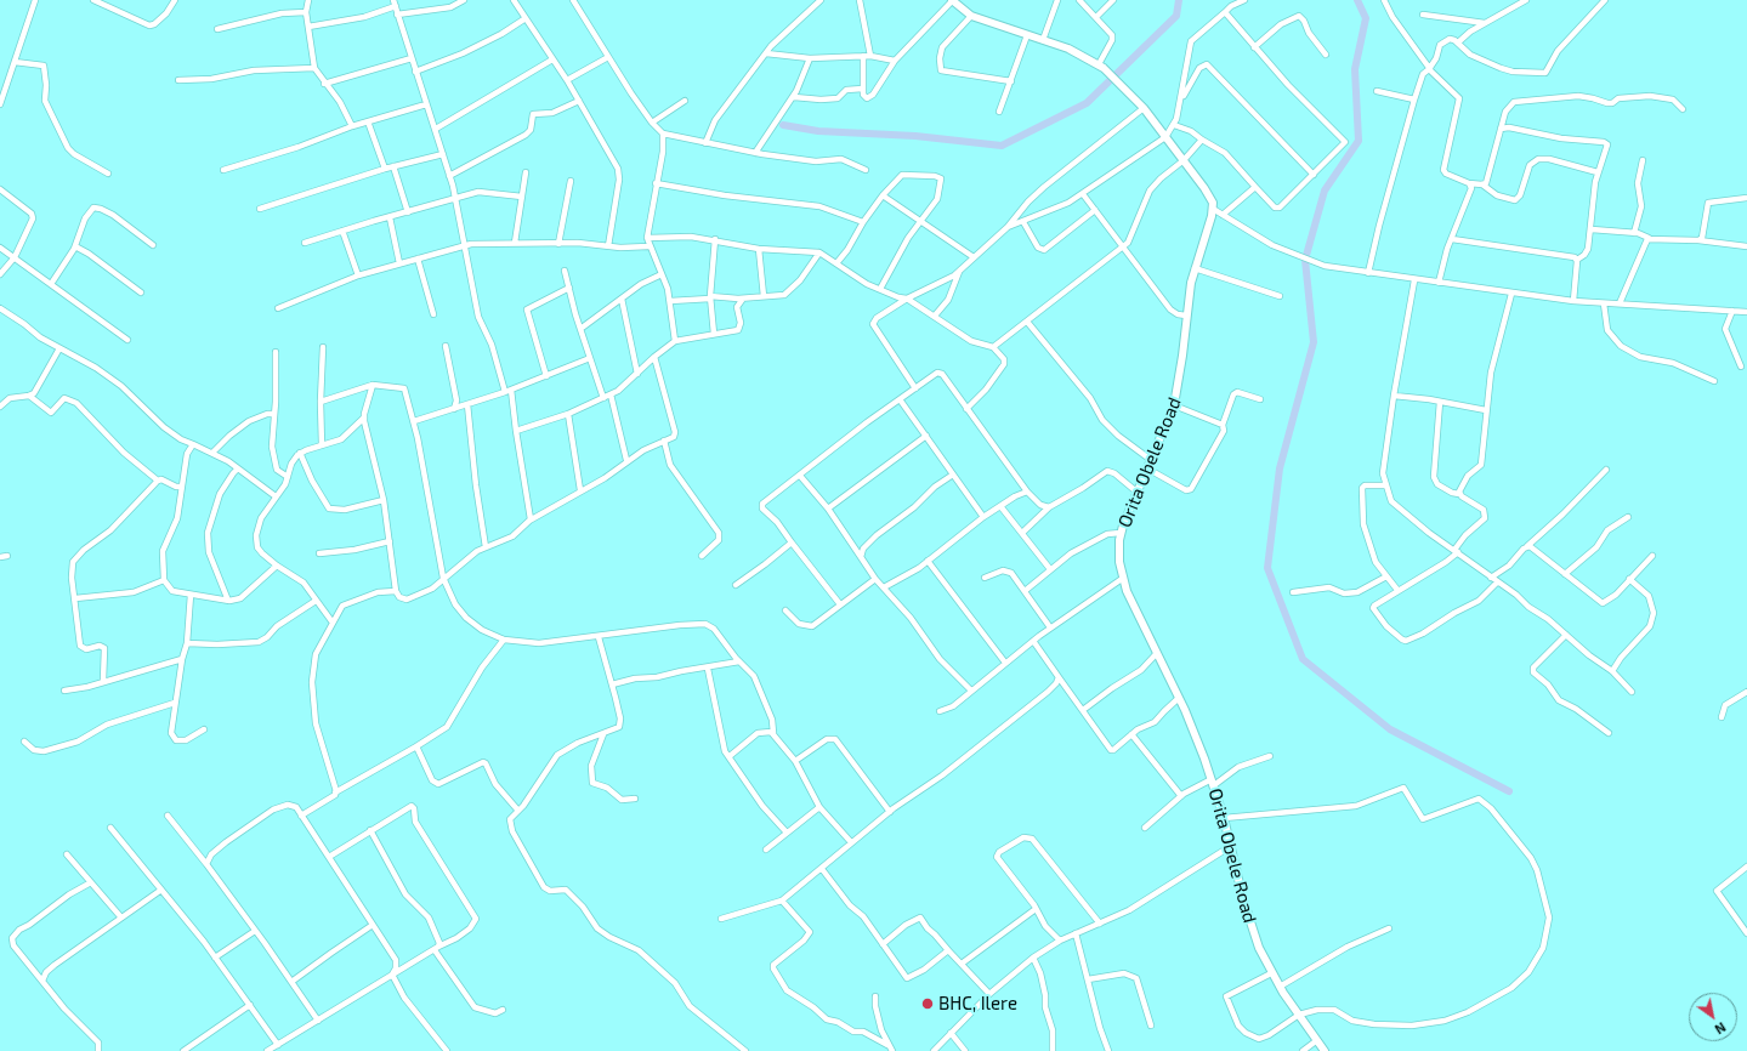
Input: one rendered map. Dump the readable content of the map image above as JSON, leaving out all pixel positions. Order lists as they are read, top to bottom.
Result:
{
  "streets": {
    "main road": ["Orita Obele Road"]
  },
  "places": ["BHC, Ilere"],
  "north": "bottom right"
}
